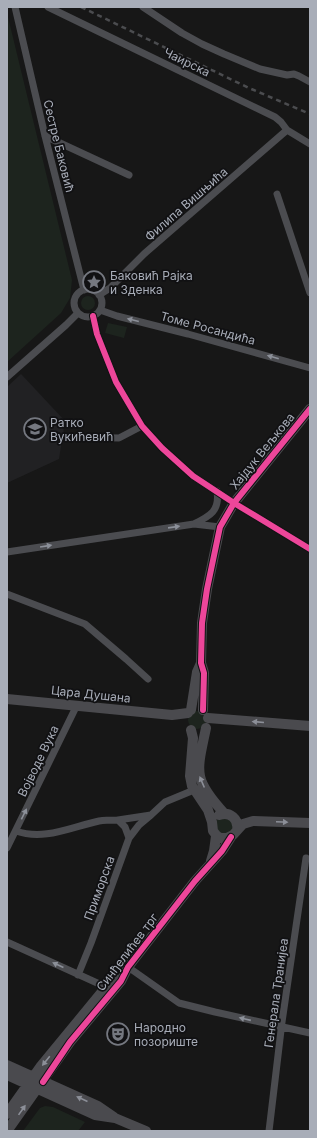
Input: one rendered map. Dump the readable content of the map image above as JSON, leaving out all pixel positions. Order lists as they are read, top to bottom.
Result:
{
  "streets": {
    "street": [
      "Чаирска",
      "Сестре Баковић",
      "Филипа Вишњића",
      "Томе Росандића",
      "Хајдук Вељкова",
      "Цара Душана",
      "Војводе Вука",
      "Приморска",
      "Синђелићев трг",
      "Генерала Транијеа"
    ]
  },
  "crossings": [
    ["Чаирска", "Филипа Вишњића"],
    ["Сестре Баковић", "Филипа Вишњића"],
    ["Сестре Баковић", "Томе Росандића"],
    ["Филипа Вишњића", "Томе Росандића"],
    ["Цара Душана", "Војводе Вука"],
    ["Синђелићев трг", "Генерала Транијеа"]
  ],
  "one_way": ["Томе Росандића", "Војводе Вука"],
  "places": {
    "place": ["Баковић Рајка и Зденка"],
    "school or university": ["Ратко Вукићевић"],
    "theatre": ["Народно позориште"]
  }
}
